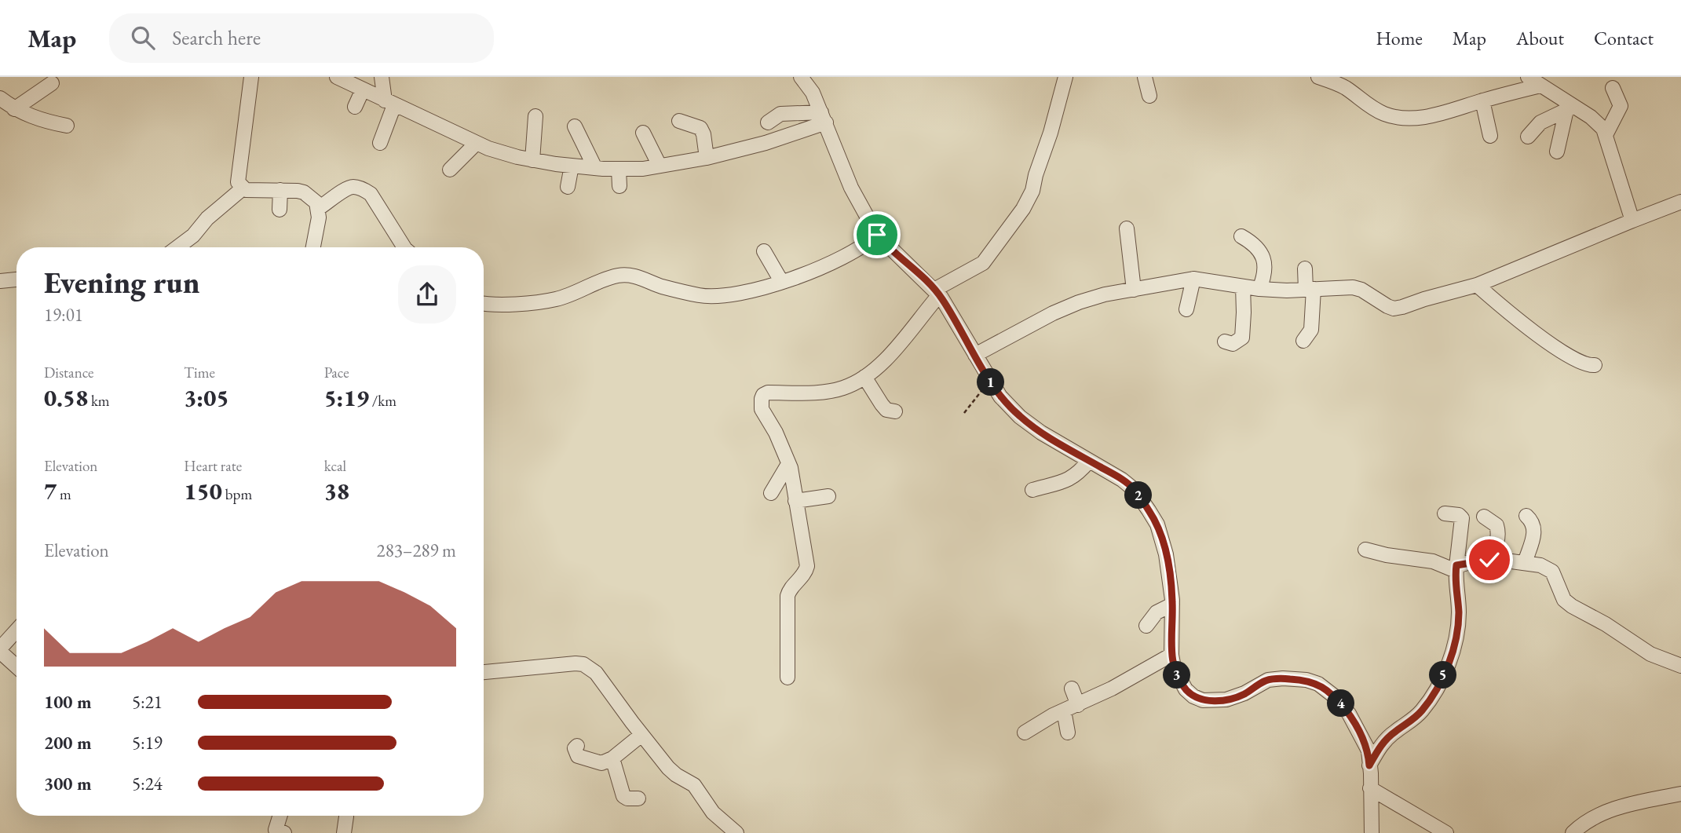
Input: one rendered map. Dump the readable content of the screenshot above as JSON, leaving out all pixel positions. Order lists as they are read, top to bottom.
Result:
{
  "page": {
    "header": "Map",
    "search": "Search here",
    "nav": [
      "Home",
      "Map",
      "About",
      "Contact"
    ],
    "heading": ["Evening run", "19:01"],
    "stats": [
      ["Distance", "0.58 km"],
      ["Time", "3:05"],
      ["Pace", "5:19 /km"],
      ["Elevation", "7 m"],
      ["Heart rate", "150 bpm"],
      ["kcal", "38"]
    ],
    "pins": [
      "1",
      "2",
      "3",
      "5",
      "4"
    ],
    "chart": ["Elevation", "283–289 m"],
    "list": [
      {
        "name": "100 m",
        "note": "5:21"
      },
      {
        "name": "200 m",
        "note": "5:19"
      },
      {
        "name": "300 m",
        "note": "5:24"
      }
    ]
  }
}
